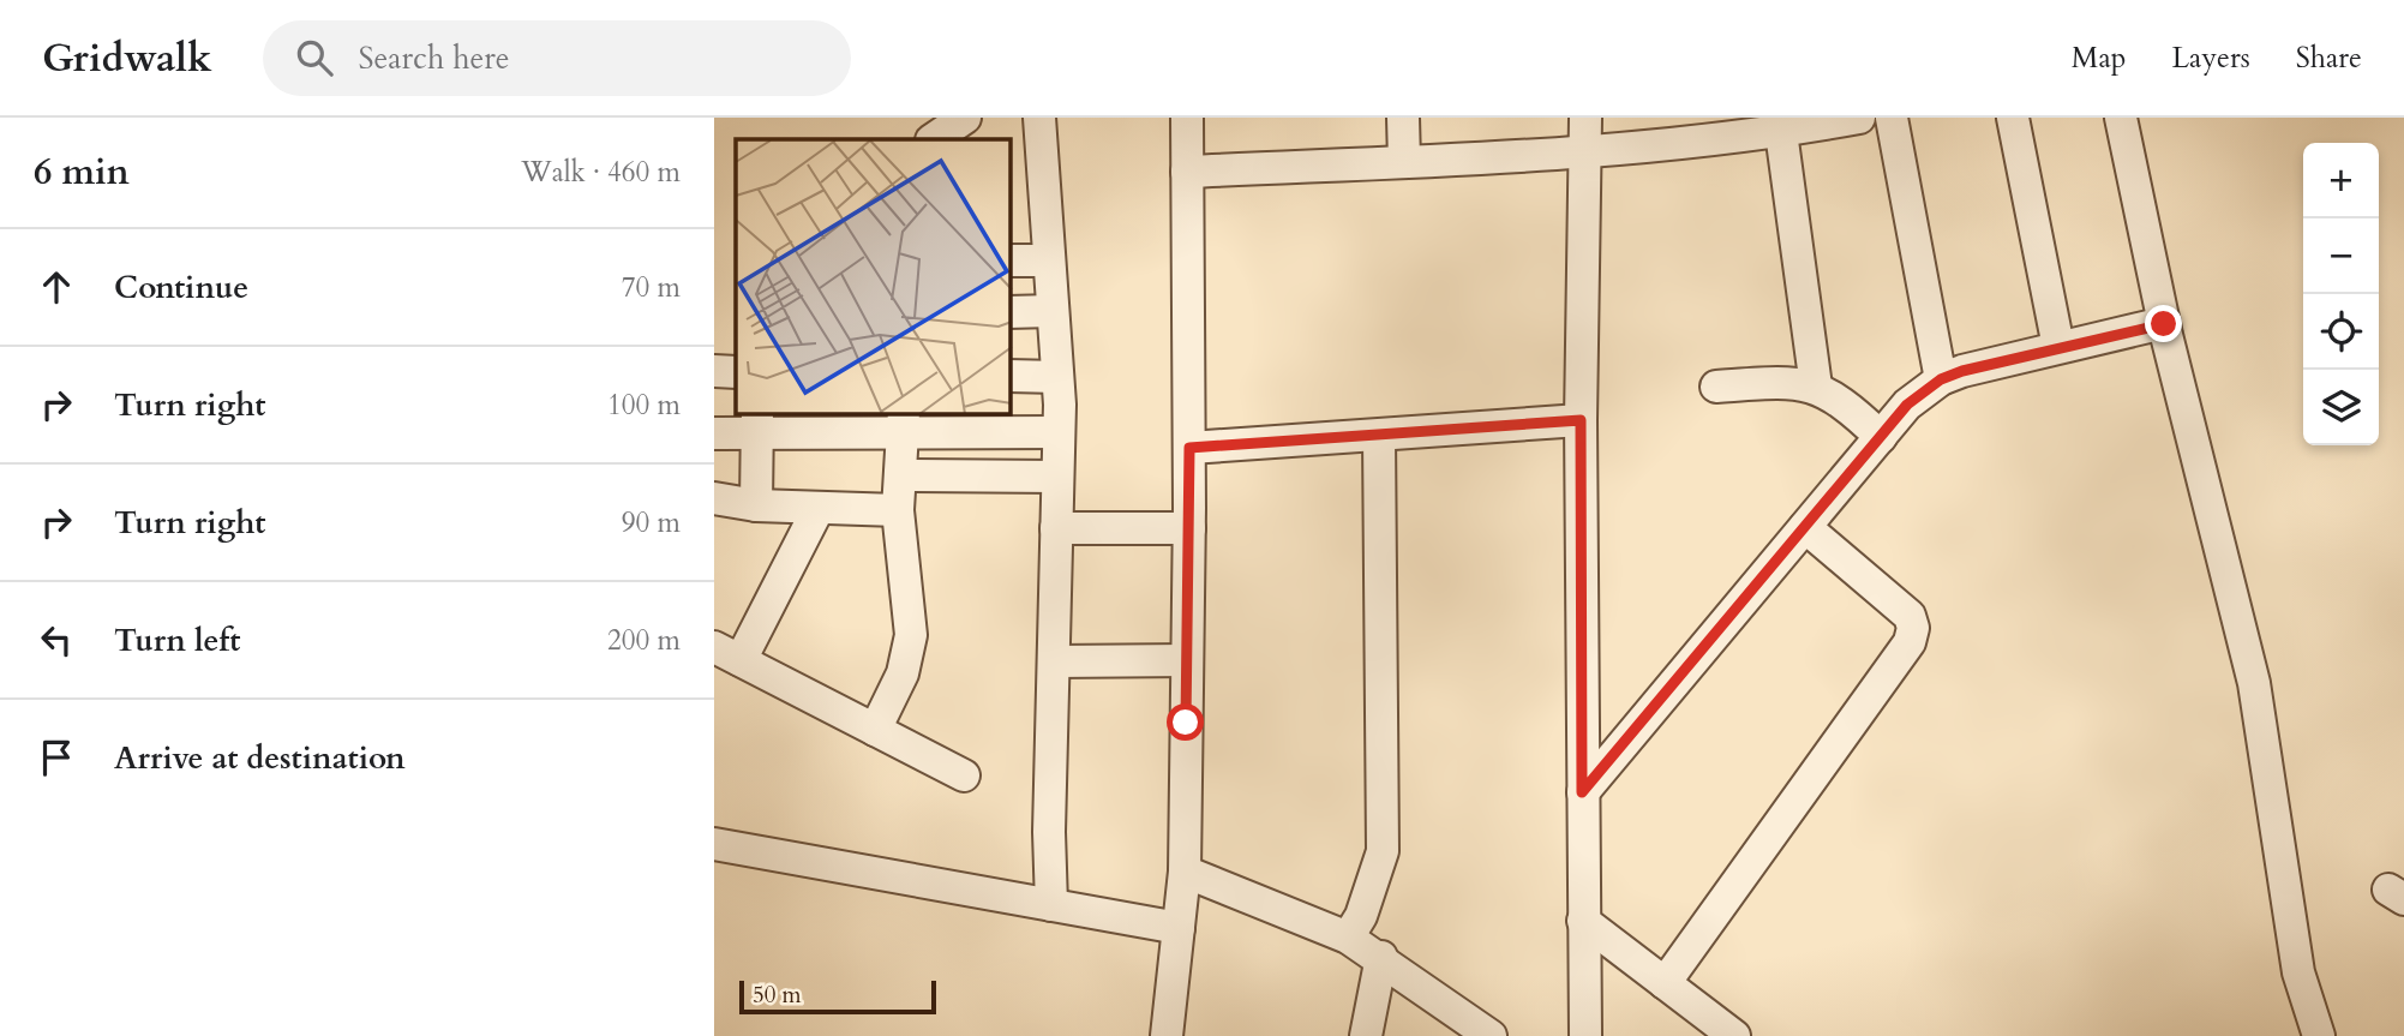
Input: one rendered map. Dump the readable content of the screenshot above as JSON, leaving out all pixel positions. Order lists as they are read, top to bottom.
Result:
{
  "scale_bar": "50 m",
  "page": {
    "header": "Gridwalk",
    "search": "Search here",
    "nav": ["Map", "Layers", "Share"],
    "heading": ["6 min", "Walk · 460 m"],
    "map_buttons": ["+", "−"],
    "list": [
      ["Continue", "70 m"],
      ["Turn right", "100 m"],
      ["Turn right", "90 m"],
      ["Turn left", "200 m"],
      "Arrive at destination"
    ],
    "scale": "50 m"
  }
}
